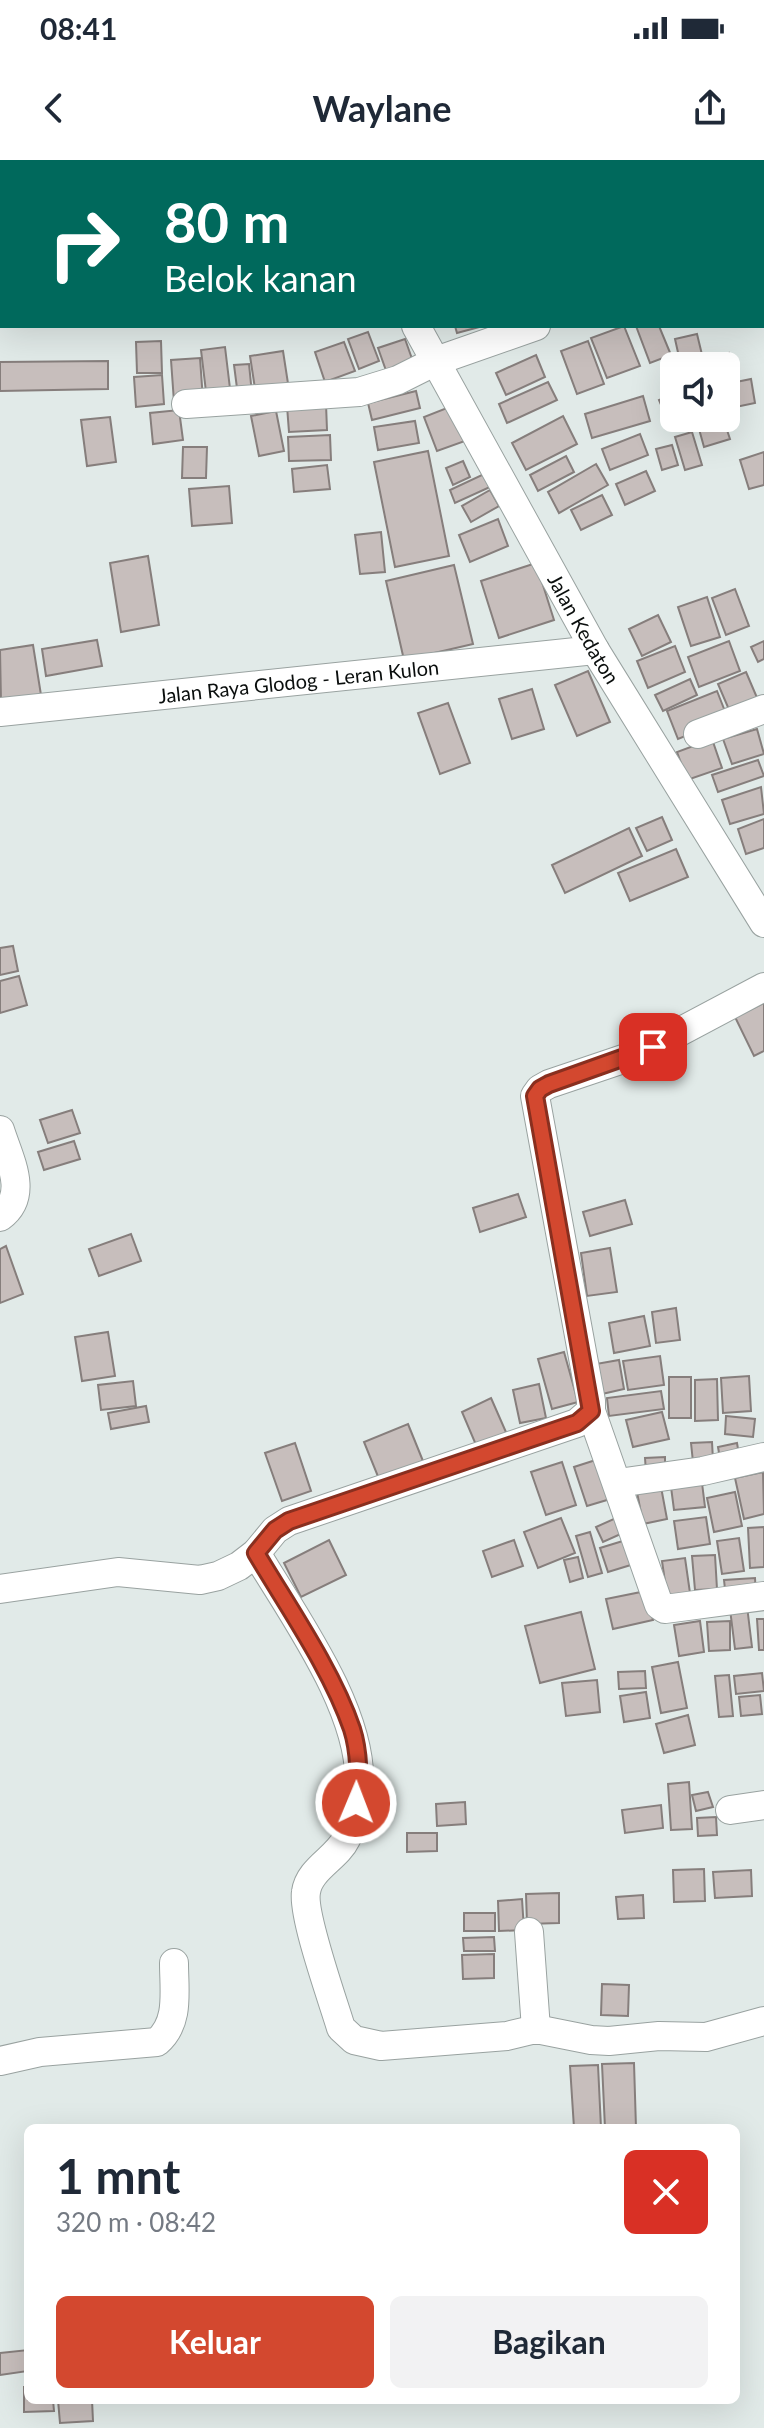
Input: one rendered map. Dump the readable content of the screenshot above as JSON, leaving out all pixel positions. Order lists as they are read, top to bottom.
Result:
{
  "streets": {
    "street": ["Jalan Kedaton", "Jalan Raya Glodog - Leran Kulon"]
  },
  "crossings": [
    ["Jalan Kedaton", "Jalan Raya Glodog - Leran Kulon"]
  ],
  "page": {
    "status": "08:41",
    "header": "Waylane",
    "turn": ["80 m", "Belok kanan"],
    "heading": ["1 mnt", "320 m · 08:42"],
    "buttons": ["Keluar", "Bagikan"]
  }
}
